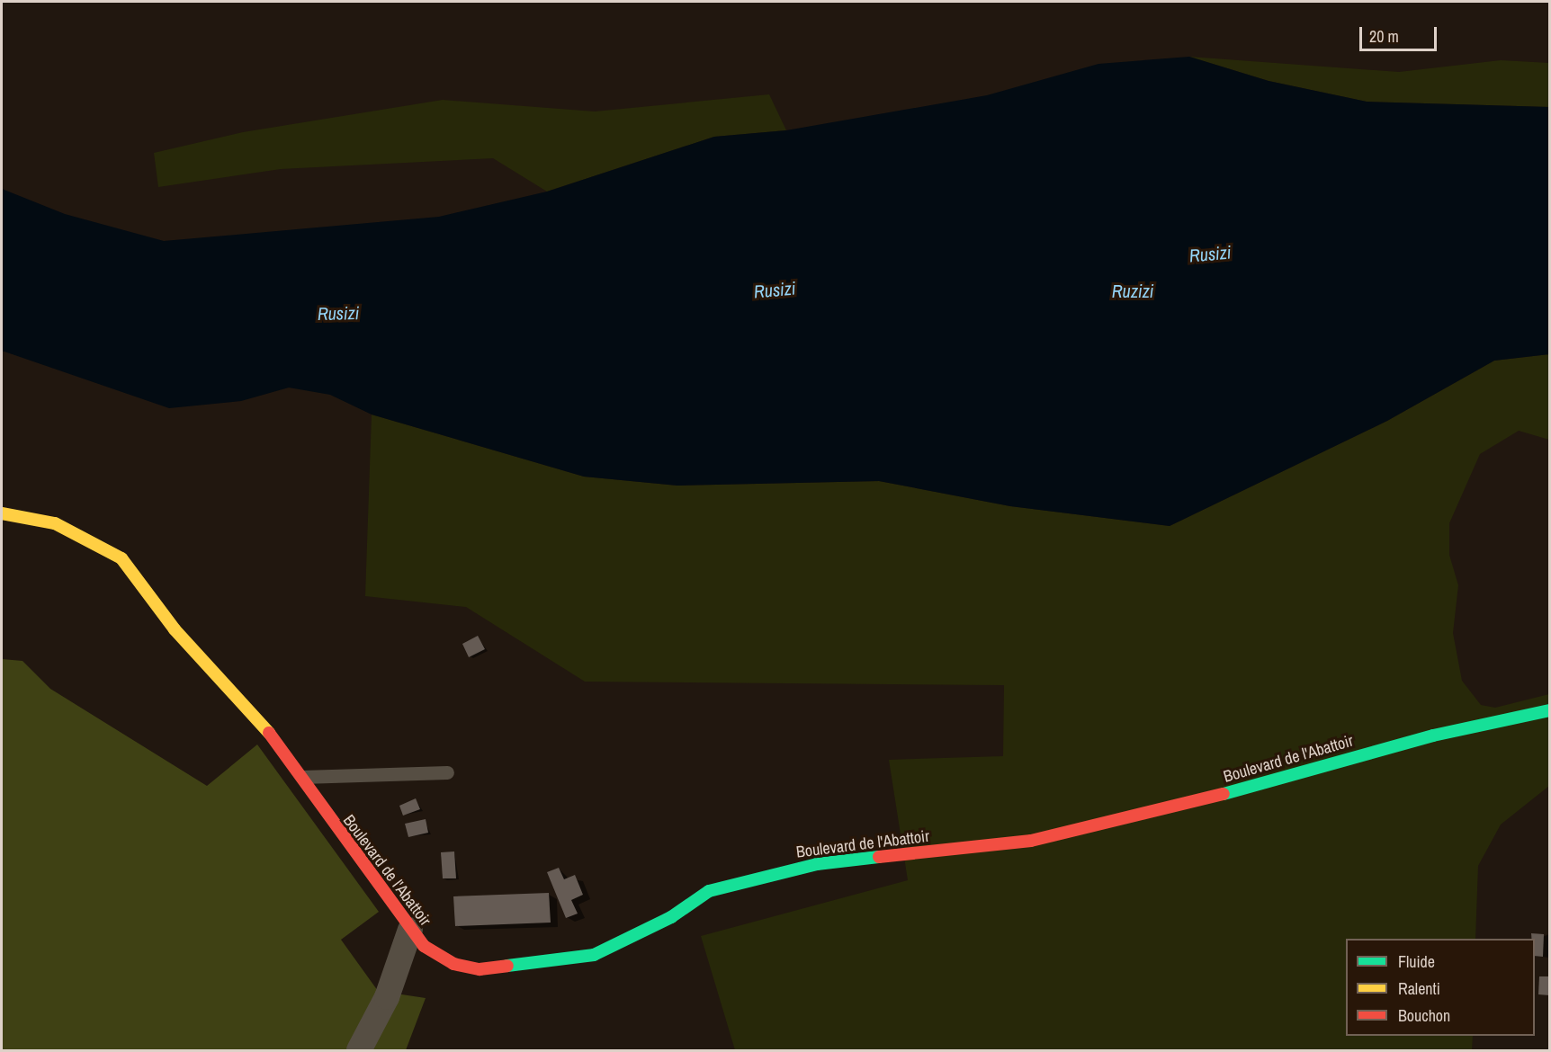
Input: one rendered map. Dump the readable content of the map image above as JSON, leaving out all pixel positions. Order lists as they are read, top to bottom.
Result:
{
  "streets": {
    "street": ["Boulevard de l'Abattoir"]
  },
  "water": ["Rusizi", "Ruzizi"],
  "legend": ["Fluide", "Ralenti", "Bouchon"],
  "scale_bar": "20 m"
}
